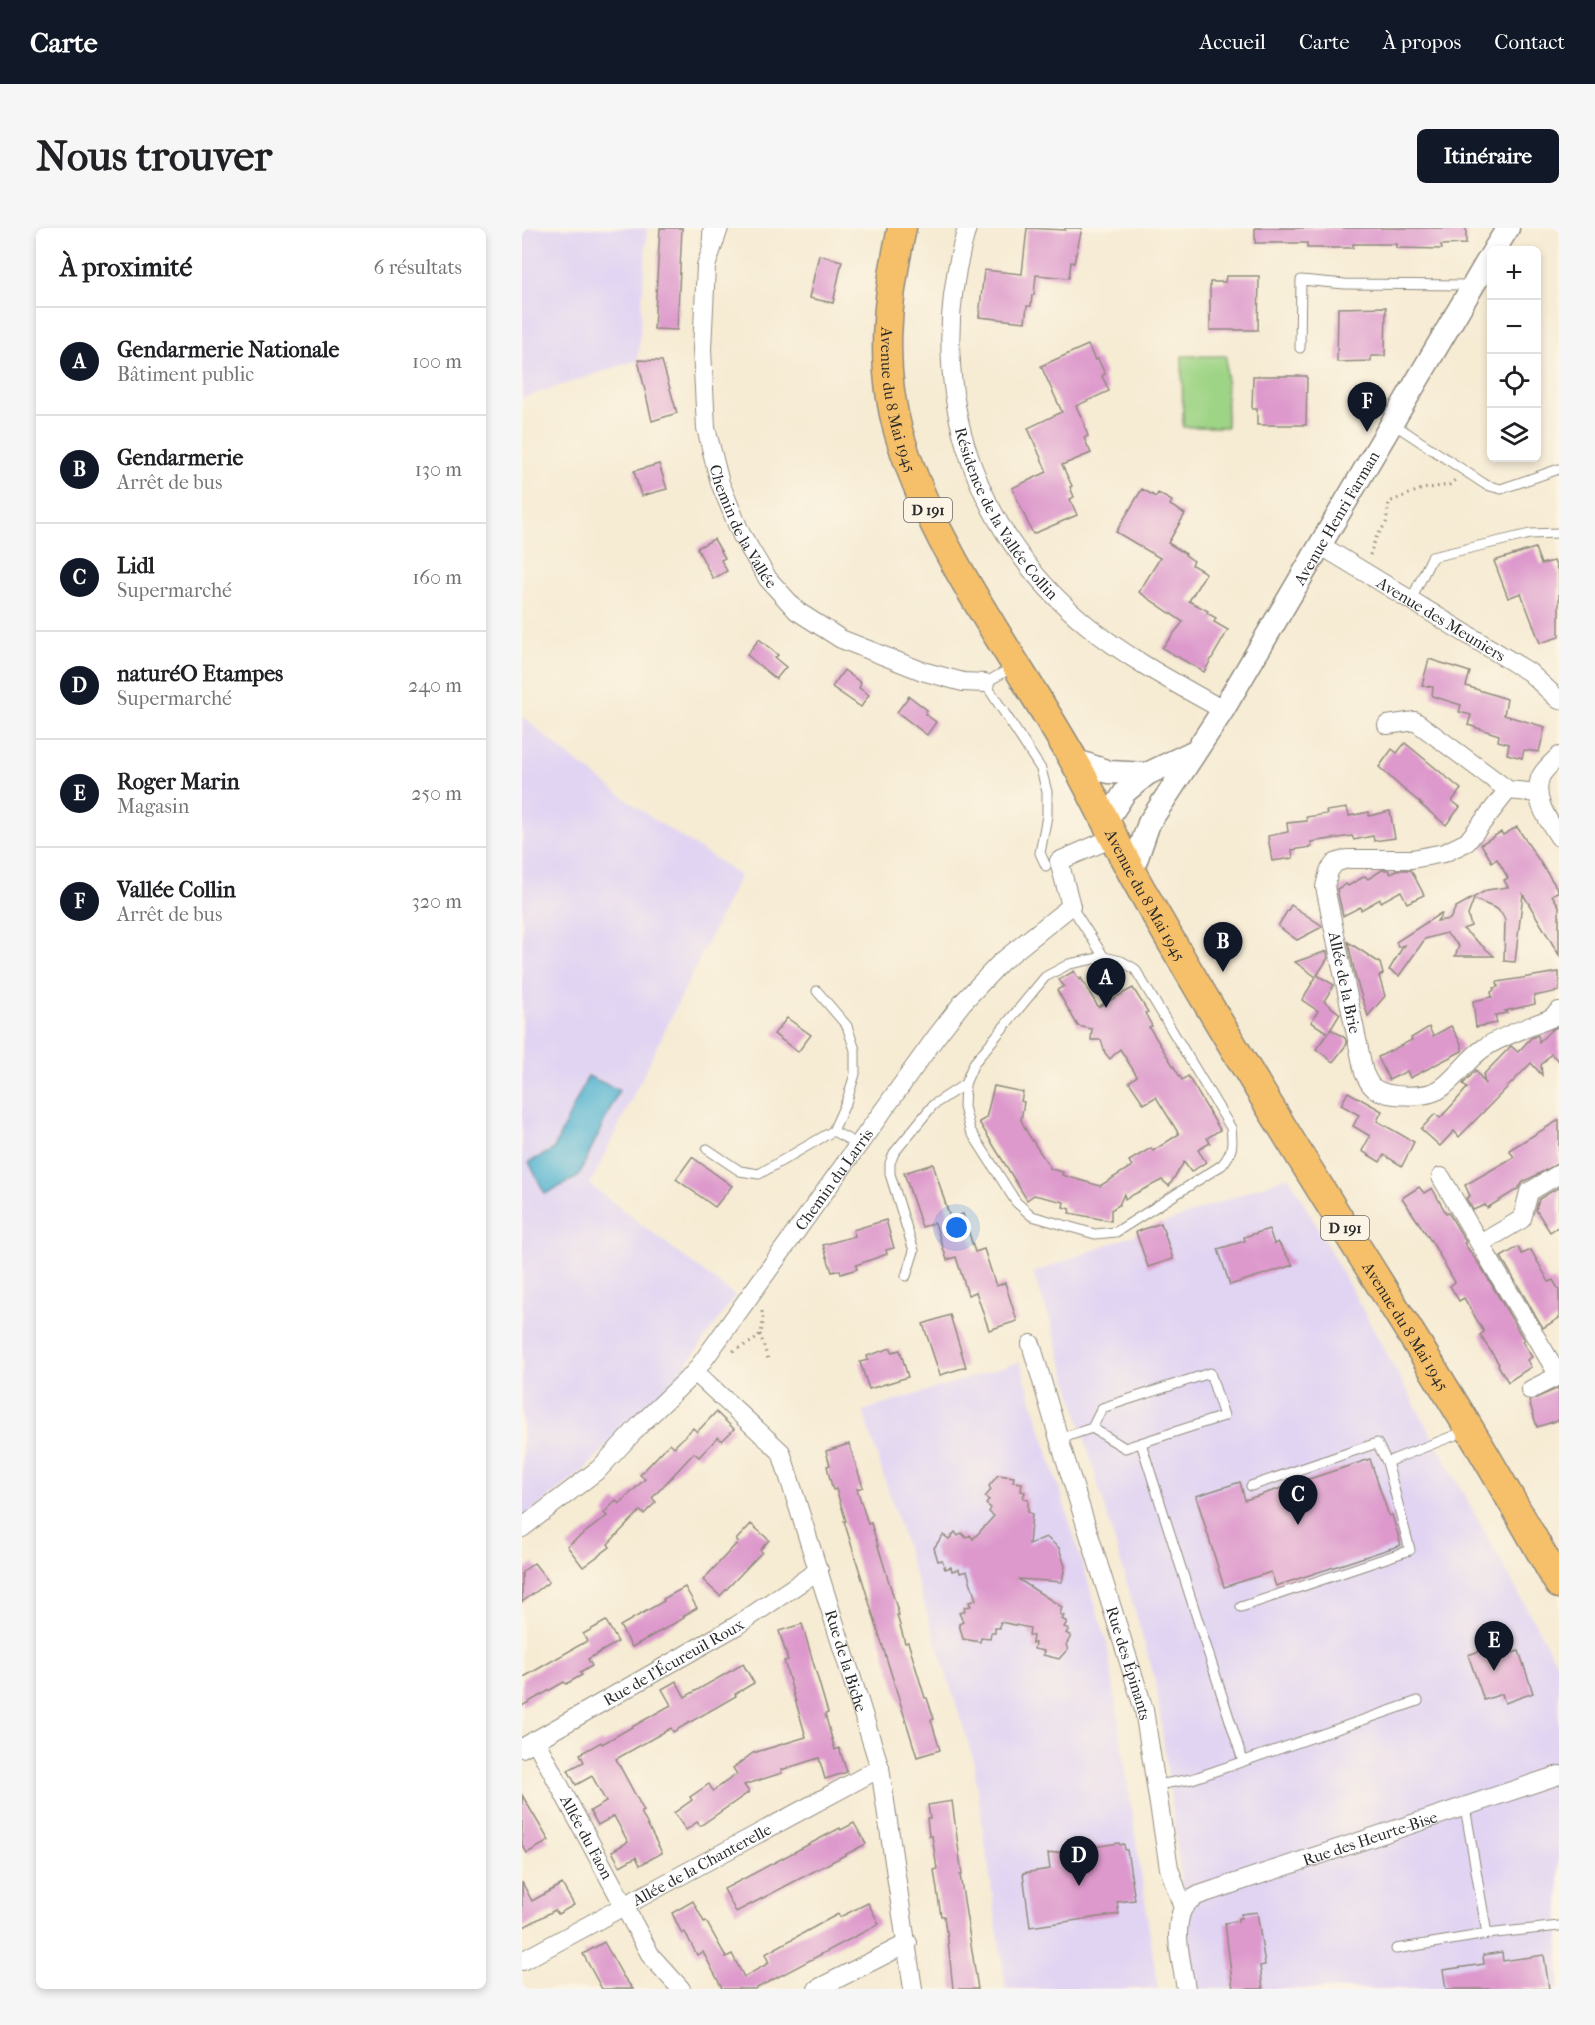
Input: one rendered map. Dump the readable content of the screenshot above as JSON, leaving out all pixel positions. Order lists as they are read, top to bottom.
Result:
{
  "streets": {
    "main road": ["Avenue du 8 Mai 1945", "D 191"],
    "street": [
      "Résidence de la Vallée Collin",
      "Avenue Henri Farman",
      "Chemin de la Vallée",
      "Avenue des Meuniers",
      "Allée de la Brie",
      "Chemin du Larris",
      "Rue de la Biche",
      "Rue de l'Écureuil Roux",
      "Rue des Épinants",
      "Allée du Faon",
      "Rue des Heurte-Bise",
      "Allée de la Chanterelle"
    ]
  },
  "crossings": [
    ["Avenue du 8 Mai 1945", "Avenue Henri Farman"],
    ["Résidence de la Vallée Collin", "Avenue Henri Farman"],
    ["Avenue Henri Farman", "Avenue des Meuniers"],
    ["Chemin du Larris", "Rue de la Biche"],
    ["Rue de la Biche", "Rue de l'Écureuil Roux"],
    ["Rue de la Biche", "Allée de la Chanterelle"],
    ["Rue de l'Écureuil Roux", "Allée du Faon"],
    ["Rue des Épinants", "Rue des Heurte-Bise"],
    ["Allée du Faon", "Allée de la Chanterelle"]
  ],
  "page": {
    "header": "Carte",
    "nav": [
      "Accueil",
      "Carte",
      "À propos",
      "Contact"
    ],
    "buttons": "Itinéraire",
    "title": "Nous trouver",
    "heading": ["À proximité", "6 résultats"],
    "map_buttons": ["+", "−"],
    "list": [
      {
        "mark": "A",
        "name": "Gendarmerie Nationale",
        "note": "Bâtiment public",
        "value": "100 m"
      },
      {
        "mark": "B",
        "name": "Gendarmerie",
        "note": "Arrêt de bus",
        "value": "130 m"
      },
      {
        "mark": "C",
        "name": "Lidl",
        "note": "Supermarché",
        "value": "160 m"
      },
      {
        "mark": "D",
        "name": "naturéO Etampes",
        "note": "Supermarché",
        "value": "240 m"
      },
      {
        "mark": "E",
        "name": "Roger Marin",
        "note": "Magasin",
        "value": "250 m"
      },
      {
        "mark": "F",
        "name": "Vallée Collin",
        "note": "Arrêt de bus",
        "value": "320 m"
      }
    ],
    "pins": [
      "F",
      "B",
      "A",
      "C",
      "E",
      "D"
    ]
  }
}
